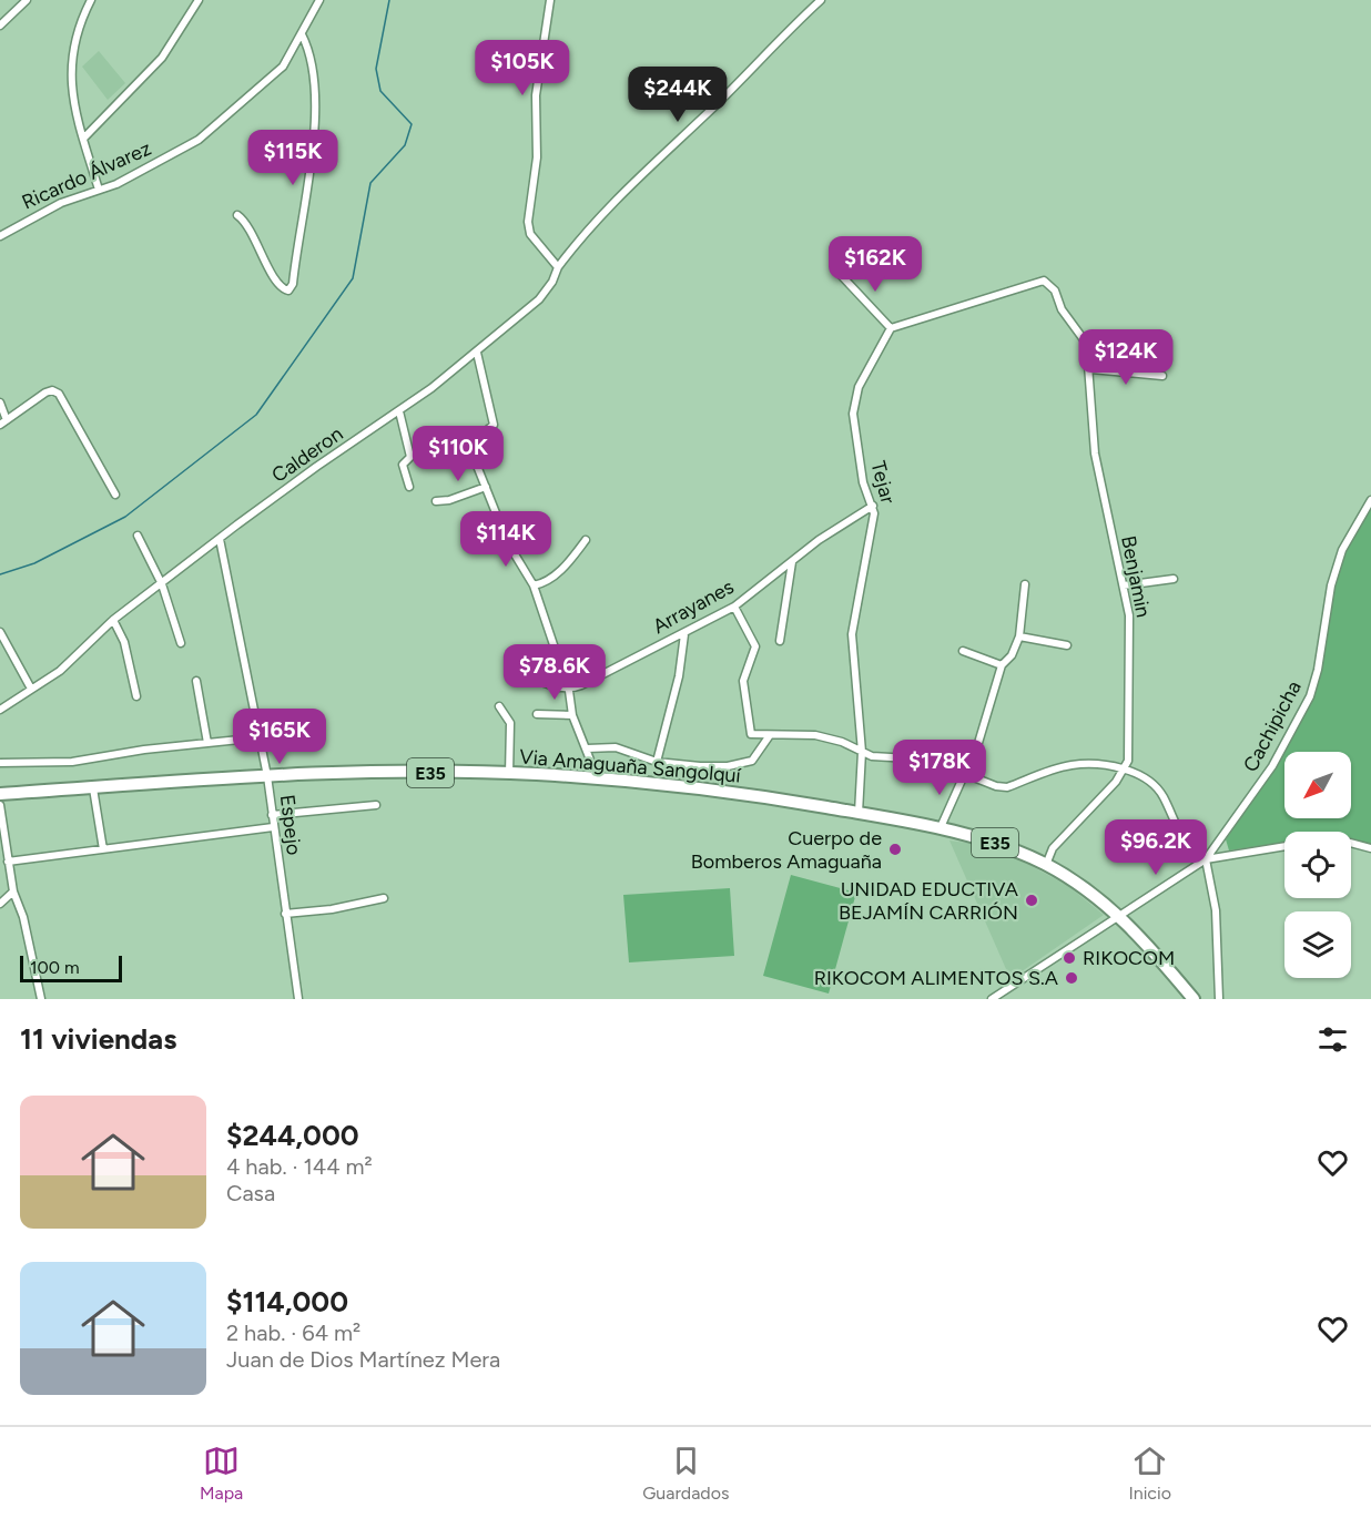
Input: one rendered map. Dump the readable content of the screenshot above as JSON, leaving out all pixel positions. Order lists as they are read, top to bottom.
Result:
{
  "streets": {
    "highway": ["Via Amaguaña Sangolquí", "E35"],
    "street": [
      "Ricardo Álvarez",
      "Calderon",
      "Tejar",
      "Benjamin",
      "Arrayanes",
      "Cachipicha",
      "Espejo"
    ]
  },
  "crossings": [
    ["Calderon", "Espejo"],
    ["Tejar", "Benjamin"],
    ["Tejar", "Arrayanes"],
    ["Tejar", "Via Amaguaña Sangolquí"],
    ["Cachipicha", "Via Amaguaña Sangolquí"],
    ["Via Amaguaña Sangolquí", "Espejo"]
  ],
  "places": [
    "Cuerpo de Bomberos Amaguaña",
    "UNIDAD EDUCTIVA BEJAMÍN CARRIÓN",
    "RIKOCOM",
    "RIKOCOM ALIMENTOS S.A"
  ],
  "scale_bar": "100 m",
  "north": "bottom left",
  "page": {
    "price": [
      "$105K",
      "$244K",
      "$115K",
      "$162K",
      "$124K",
      "$110K",
      "$114K",
      "$78.6K",
      "$165K",
      "$178K",
      "$96.2K"
    ],
    "scale": "100 m",
    "heading": "11 viviendas",
    "list": [
      {
        "name": "$244,000",
        "note": "4 hab. · 144 m² · Casa"
      },
      {
        "name": "$114,000",
        "note": "2 hab. · 64 m² · Juan de Dios Martínez Mera"
      }
    ],
    "tabs": ["Mapa", "Guardados", "Inicio"]
  }
}
